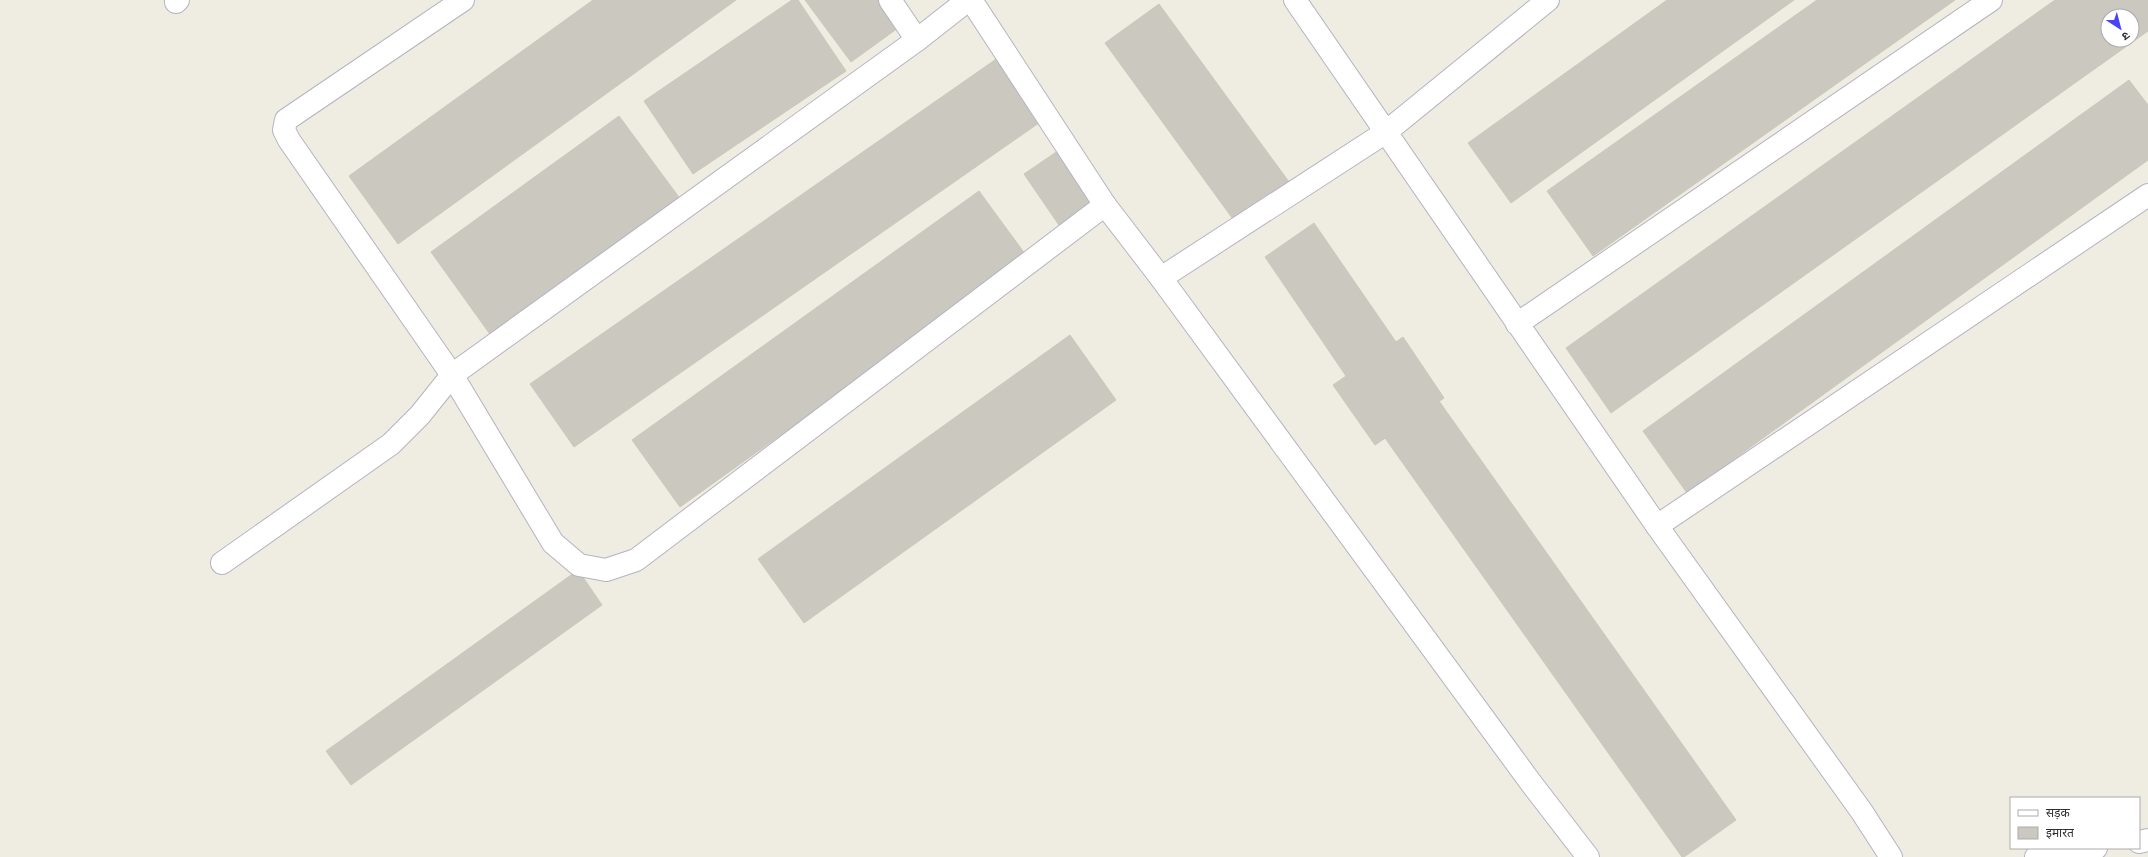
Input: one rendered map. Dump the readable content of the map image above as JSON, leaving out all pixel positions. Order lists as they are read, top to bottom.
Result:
{
  "legend": ["सड़क", "इमारत"],
  "north": "bottom right"
}
